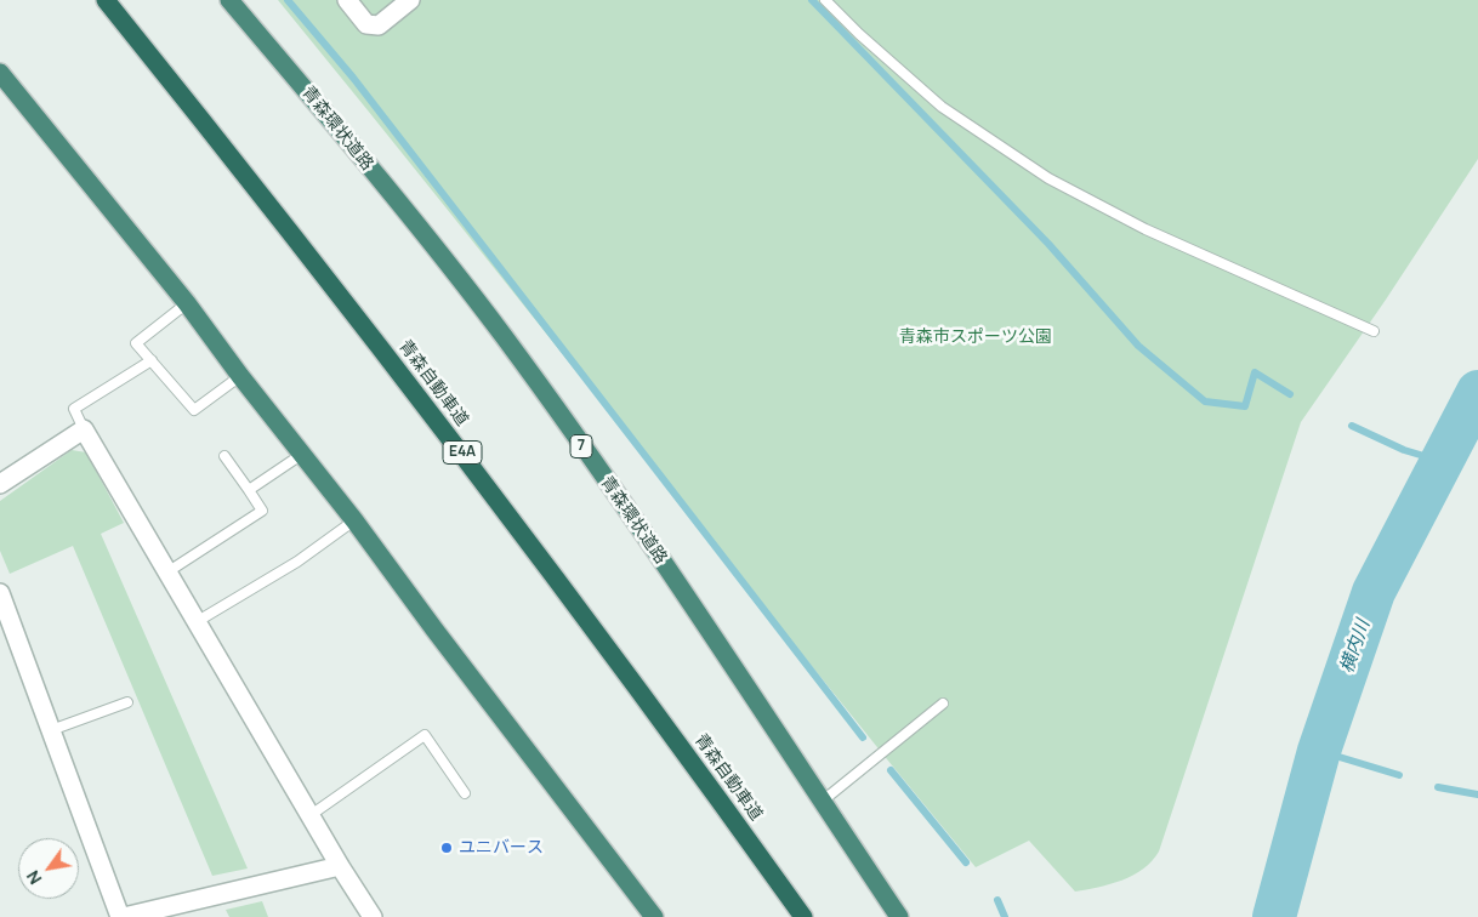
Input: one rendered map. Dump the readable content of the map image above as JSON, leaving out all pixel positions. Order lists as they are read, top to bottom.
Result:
{
  "streets": {
    "highway": [
      "青森環状道路",
      "青森自動車道",
      "7",
      "E4A"
    ]
  },
  "water": ["横内川"],
  "parks": ["青森市スポーツ公園"],
  "places": ["ユニバース"],
  "north": "bottom left"
}
